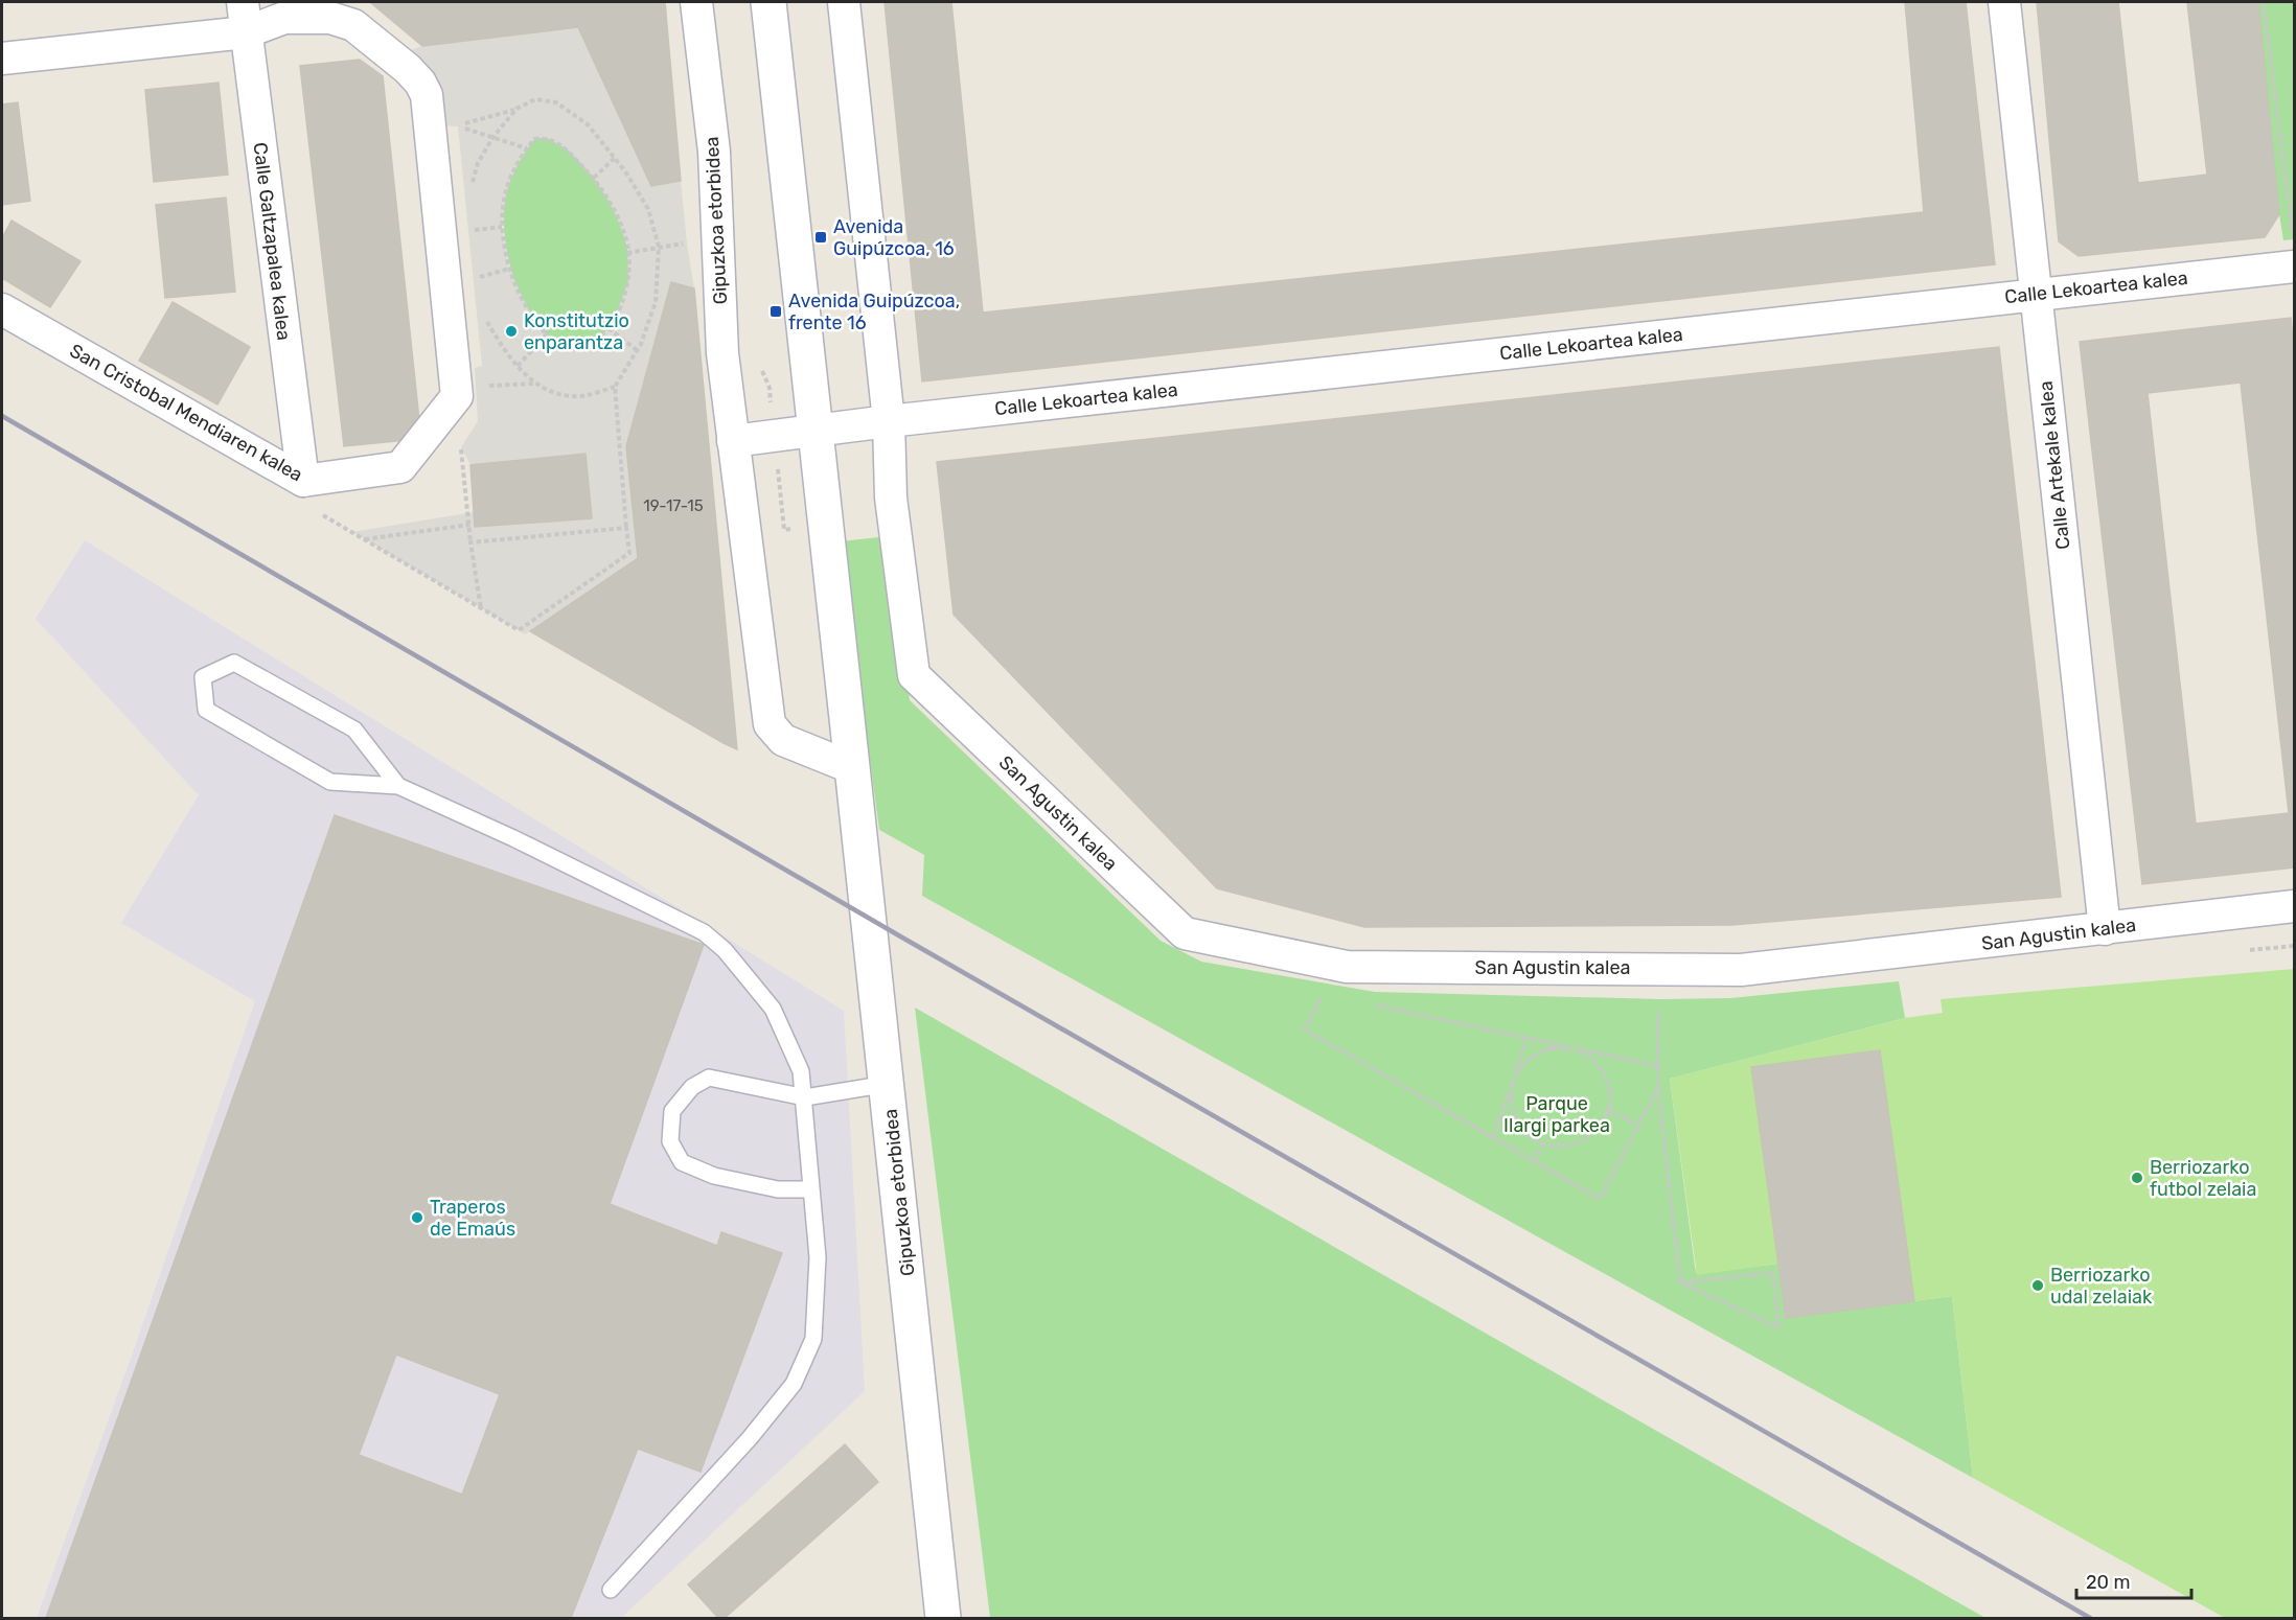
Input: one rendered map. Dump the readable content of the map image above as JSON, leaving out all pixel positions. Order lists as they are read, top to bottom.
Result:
{
  "streets": {
    "main road": ["Gipuzkoa etorbidea"],
    "street": [
      "Calle Galtzapalea kalea",
      "Calle Lekoartea kalea",
      "San Cristobal Mendiaren kalea",
      "Calle Artekale kalea",
      "San Agustin kalea"
    ]
  },
  "crossings": [
    ["Calle Galtzapalea kalea", "San Cristobal Mendiaren kalea"],
    ["Calle Lekoartea kalea", "Calle Artekale kalea"],
    ["Calle Lekoartea kalea", "San Agustin kalea"],
    ["Calle Artekale kalea", "San Agustin kalea"]
  ],
  "parks": ["Parque Ilargi parkea"],
  "places": {
    "transit": ["Avenida Guipúzcoa, 16", "Avenida Guipúzcoa, frente 16"],
    "other": [
      "Konstitutzio enparantza",
      "Berriozarko futbol zelaia",
      "Traperos de Emaús",
      "Berriozarko udal zelaiak"
    ]
  },
  "house_numbers": ["19-17-15"],
  "scale_bar": "20 m"
}
